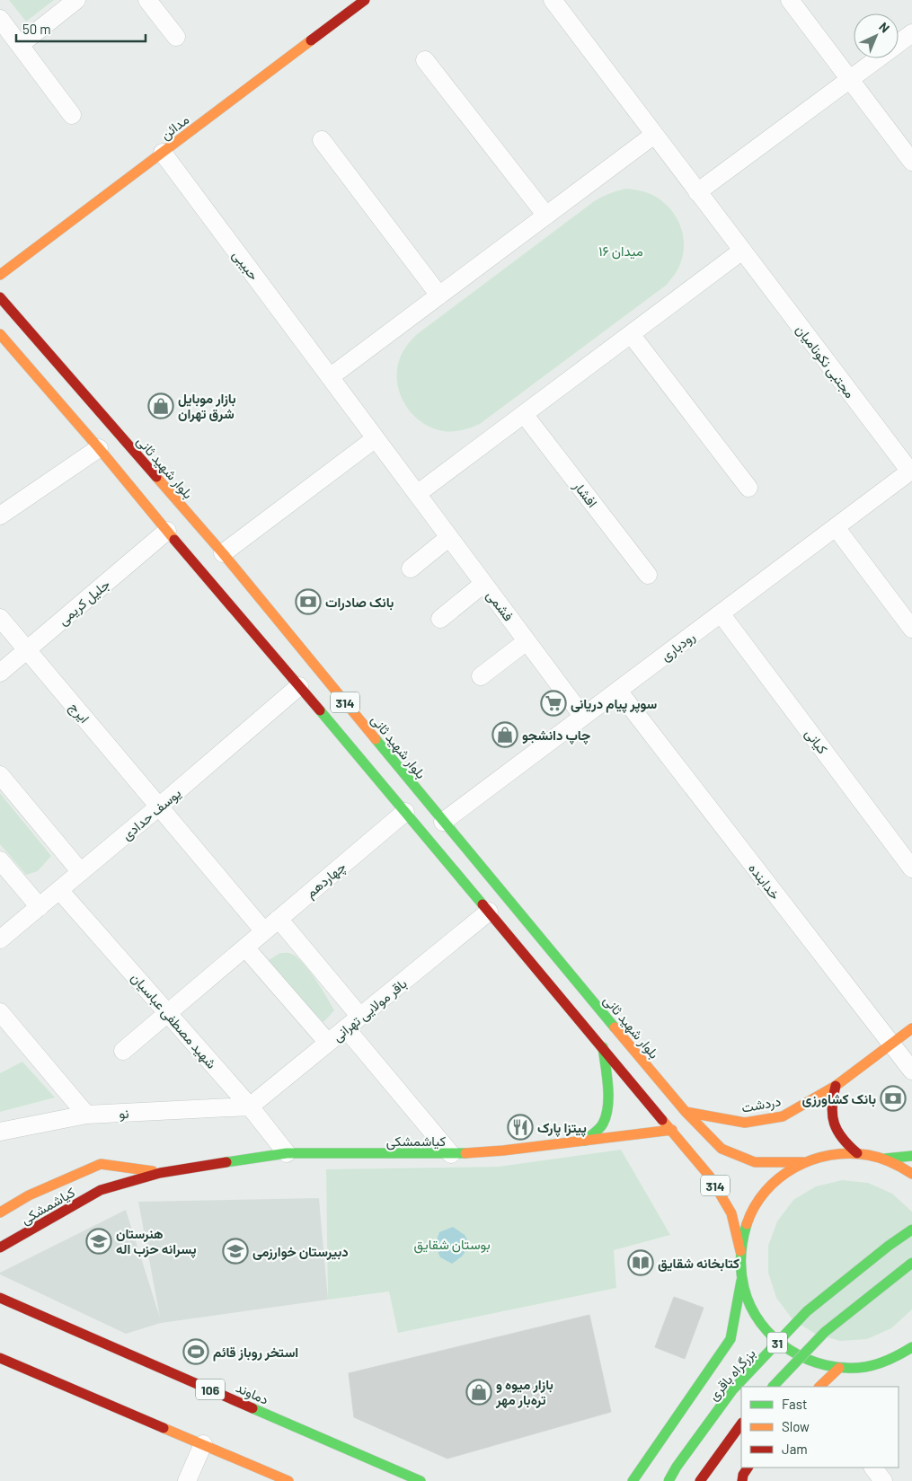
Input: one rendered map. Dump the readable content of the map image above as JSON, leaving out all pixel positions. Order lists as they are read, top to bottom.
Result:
{
  "streets": {
    "main road": [
      "مدائن",
      "بلوار شهید ثانی",
      "314",
      "دردشت",
      "کیاشمشکی",
      "31",
      "بزرگراه باقری",
      "106",
      "دماوند"
    ],
    "street": [
      "حبیبی",
      "مجتبی نکونامیان",
      "افشار",
      "جلیل کریمی",
      "فشمی",
      "رودباری",
      "ایرج",
      "کیانی",
      "یوسف حدادی",
      "چهاردهم",
      "خدابنده",
      "باقر مولایی تهرانی",
      "شهید مصطفی عباسیان",
      "نو"
    ]
  },
  "crossings": [
    ["مدائن", "حبیبی"],
    ["مجتبی نکونامیان", "رودباری"],
    ["بلوار شهید ثانی", "جلیل کریمی"],
    ["بلوار شهید ثانی", "رودباری"],
    ["بلوار شهید ثانی", "یوسف حدادی"],
    ["بلوار شهید ثانی", "چهاردهم"],
    ["بلوار شهید ثانی", "باقر مولایی تهرانی"],
    ["بلوار شهید ثانی", "دردشت"],
    ["بلوار شهید ثانی", "کیاشمشکی"],
    ["جلیل کریمی", "ایرج"],
    ["فشمی", "رودباری"],
    ["رودباری", "کیانی"],
    ["رودباری", "خدابنده"],
    ["ایرج", "یوسف حدادی"],
    ["ایرج", "چهاردهم"],
    ["یوسف حدادی", "شهید مصطفی عباسیان"],
    ["چهاردهم", "شهید مصطفی عباسیان"],
    ["خدابنده", "دردشت"],
    ["باقر مولایی تهرانی", "شهید مصطفی عباسیان"],
    ["باقر مولایی تهرانی", "نو"],
    ["شهید مصطفی عباسیان", "نو"],
    ["شهید مصطفی عباسیان", "کیاشمشکی"]
  ],
  "parks": ["میدان ۱۶", "بوستان شقایق"],
  "places": {
    "shop": ["بازار موبایل شرق تهران", "چاپ دانشجو", "بازار میوه و تره‌بار مهر"],
    "bank": ["بانک صادرات", "بانک کشاورزی"],
    "supermarket": ["سوپر پیام دریانی"],
    "restaurant": ["پیتزا پارک"],
    "school or university": ["هنرستان پسرانه حزب اله", "دبیرستان خوارزمی"],
    "library": ["کتابخانه شقایق"],
    "sports": ["استخر روباز قائم"]
  },
  "legend": ["Fast", "Slow", "Jam"],
  "scale_bar": "50 m",
  "north": "top right"
}
